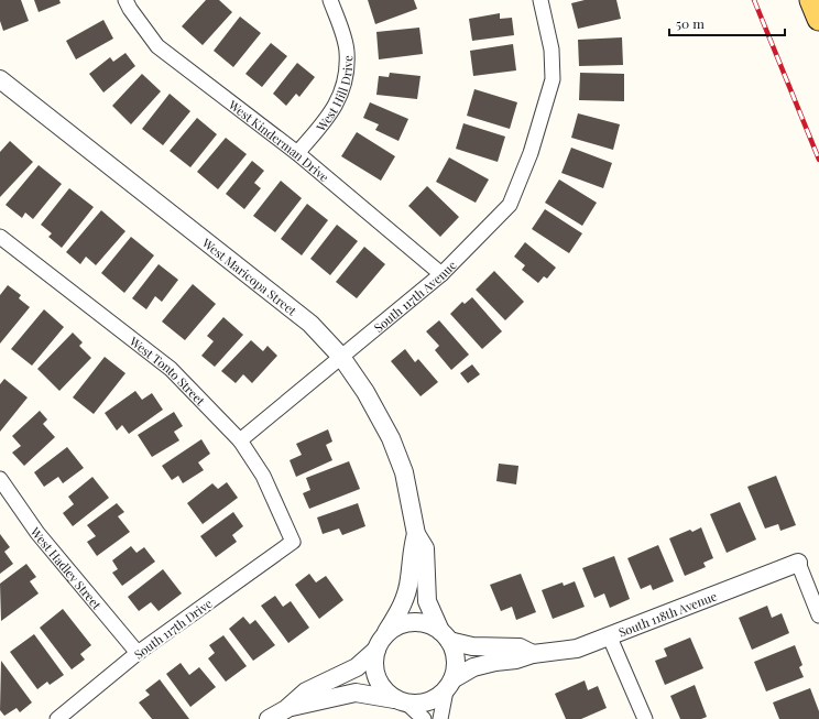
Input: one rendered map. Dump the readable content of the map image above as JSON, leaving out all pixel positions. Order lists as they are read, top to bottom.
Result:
{
  "streets": {
    "street": [
      "West Hill Drive",
      "West Kinderman Drive",
      "West Maricopa Street",
      "South 117th Avenue",
      "West Tonto Street",
      "West Hadley Street",
      "South 118th Avenue",
      "South 117th Drive"
    ]
  },
  "crossings": [
    ["West Hill Drive", "West Kinderman Drive"],
    ["West Kinderman Drive", "South 117th Avenue"],
    ["West Maricopa Street", "South 117th Avenue"],
    ["West Maricopa Street", "South 118th Avenue"],
    ["South 117th Avenue", "West Tonto Street"],
    ["West Tonto Street", "South 117th Drive"],
    ["West Hadley Street", "South 117th Drive"]
  ],
  "scale_bar": "50 m"
}
